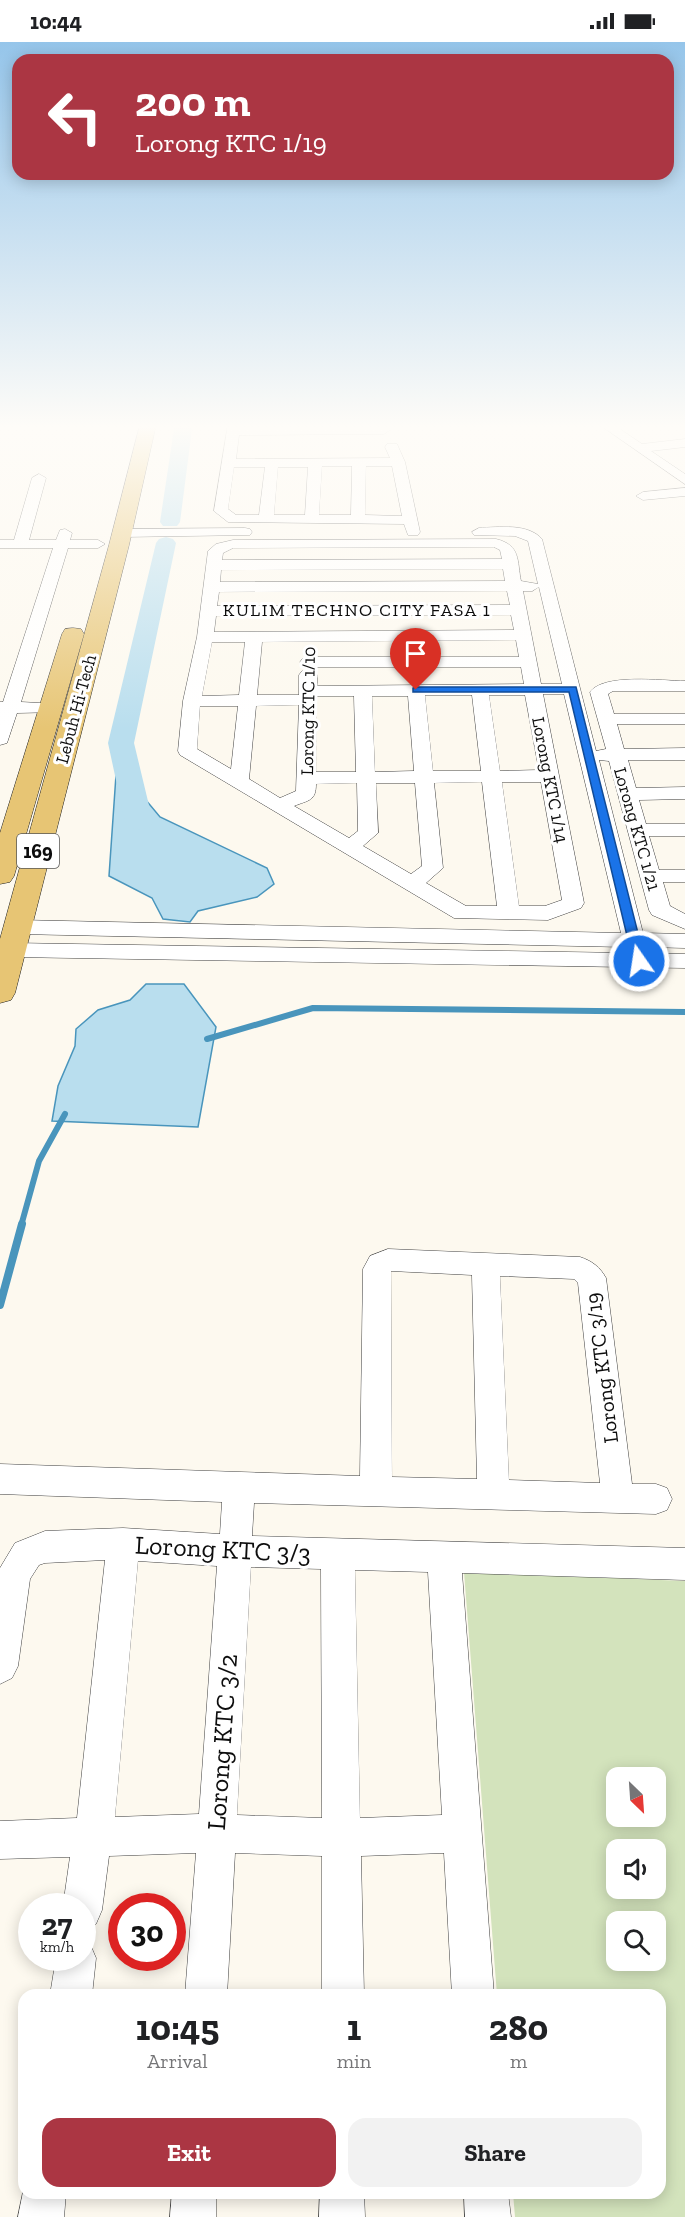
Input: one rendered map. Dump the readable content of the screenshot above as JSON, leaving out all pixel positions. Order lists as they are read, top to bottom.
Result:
{
  "streets": {
    "main road": ["Lebuh Hi-Tech", "169"],
    "street": [
      "Lorong KTC 1/10",
      "Lorong KTC 1/14",
      "Lorong KTC 1/21",
      "Lorong KTC 3/19",
      "Lorong KTC 3/3",
      "Lorong KTC 3/2"
    ]
  },
  "crossings": [
    ["Lorong KTC 3/3", "Lorong KTC 3/2"]
  ],
  "districts": ["KULIM TECHNO CITY FASA 1"],
  "north": "bottom right",
  "page": {
    "status": "10:44",
    "turn": ["200 m", "Lorong KTC 1/19"],
    "speed": "27 km/h",
    "limit": "30",
    "eta": [
      "10:45",
      "Arrival",
      "1",
      "min",
      "280",
      "m"
    ],
    "buttons": ["Exit", "Share"]
  }
}
